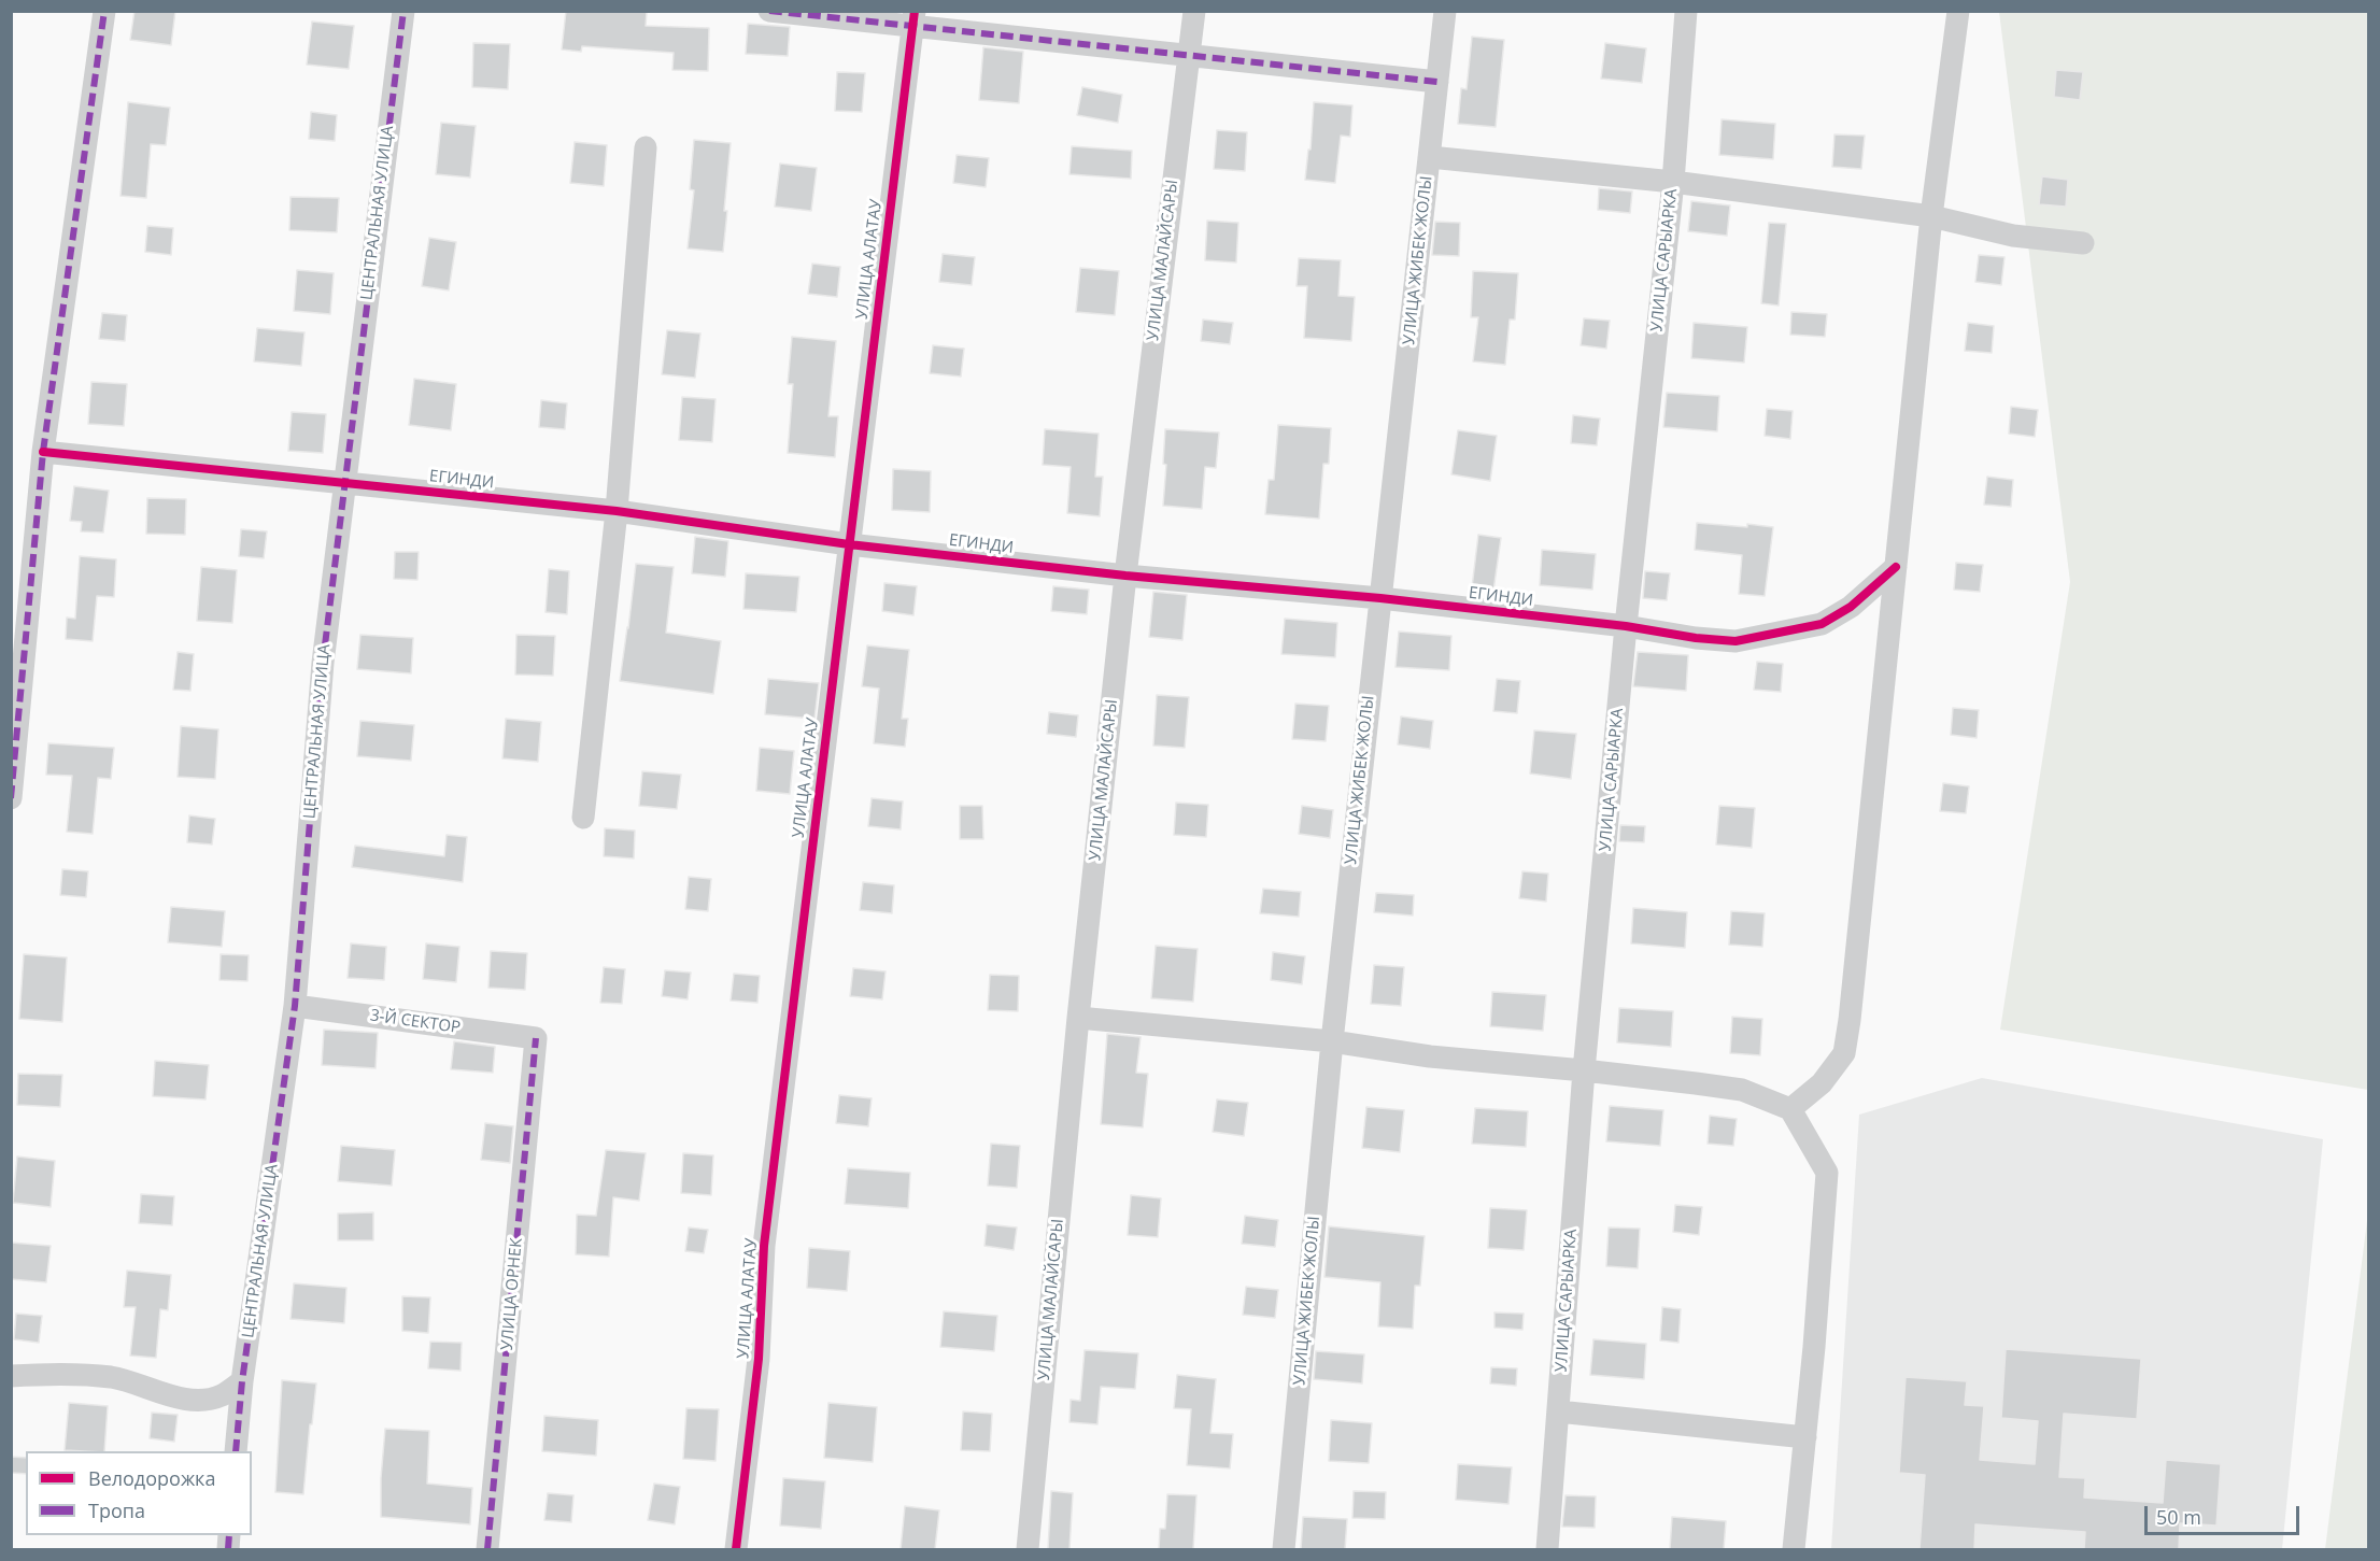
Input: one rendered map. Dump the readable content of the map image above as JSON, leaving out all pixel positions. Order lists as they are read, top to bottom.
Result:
{
  "streets": {
    "street": [
      "ЦЕНТРАЛЬНАЯ УЛИЦА",
      "УЛИЦА АЛАТАУ",
      "УЛИЦА МАЛАЙСАРЫ",
      "УЛИЦА ЖИБЕК ЖОЛЫ",
      "УЛИЦА САРЫАРКА",
      "ЕГИНДИ",
      "3-Й СЕКТОР",
      "УЛИЦА ОРНЕК"
    ]
  },
  "crossings": [
    ["ЦЕНТРАЛЬНАЯ УЛИЦА", "ЕГИНДИ"],
    ["ЦЕНТРАЛЬНАЯ УЛИЦА", "3-Й СЕКТОР"],
    ["УЛИЦА АЛАТАУ", "ЕГИНДИ"],
    ["УЛИЦА МАЛАЙСАРЫ", "ЕГИНДИ"],
    ["УЛИЦА ЖИБЕК ЖОЛЫ", "ЕГИНДИ"],
    ["УЛИЦА САРЫАРКА", "ЕГИНДИ"],
    ["3-Й СЕКТОР", "УЛИЦА ОРНЕК"]
  ],
  "legend": ["Велодорожка", "Тропа"],
  "scale_bar": "50 m"
}
